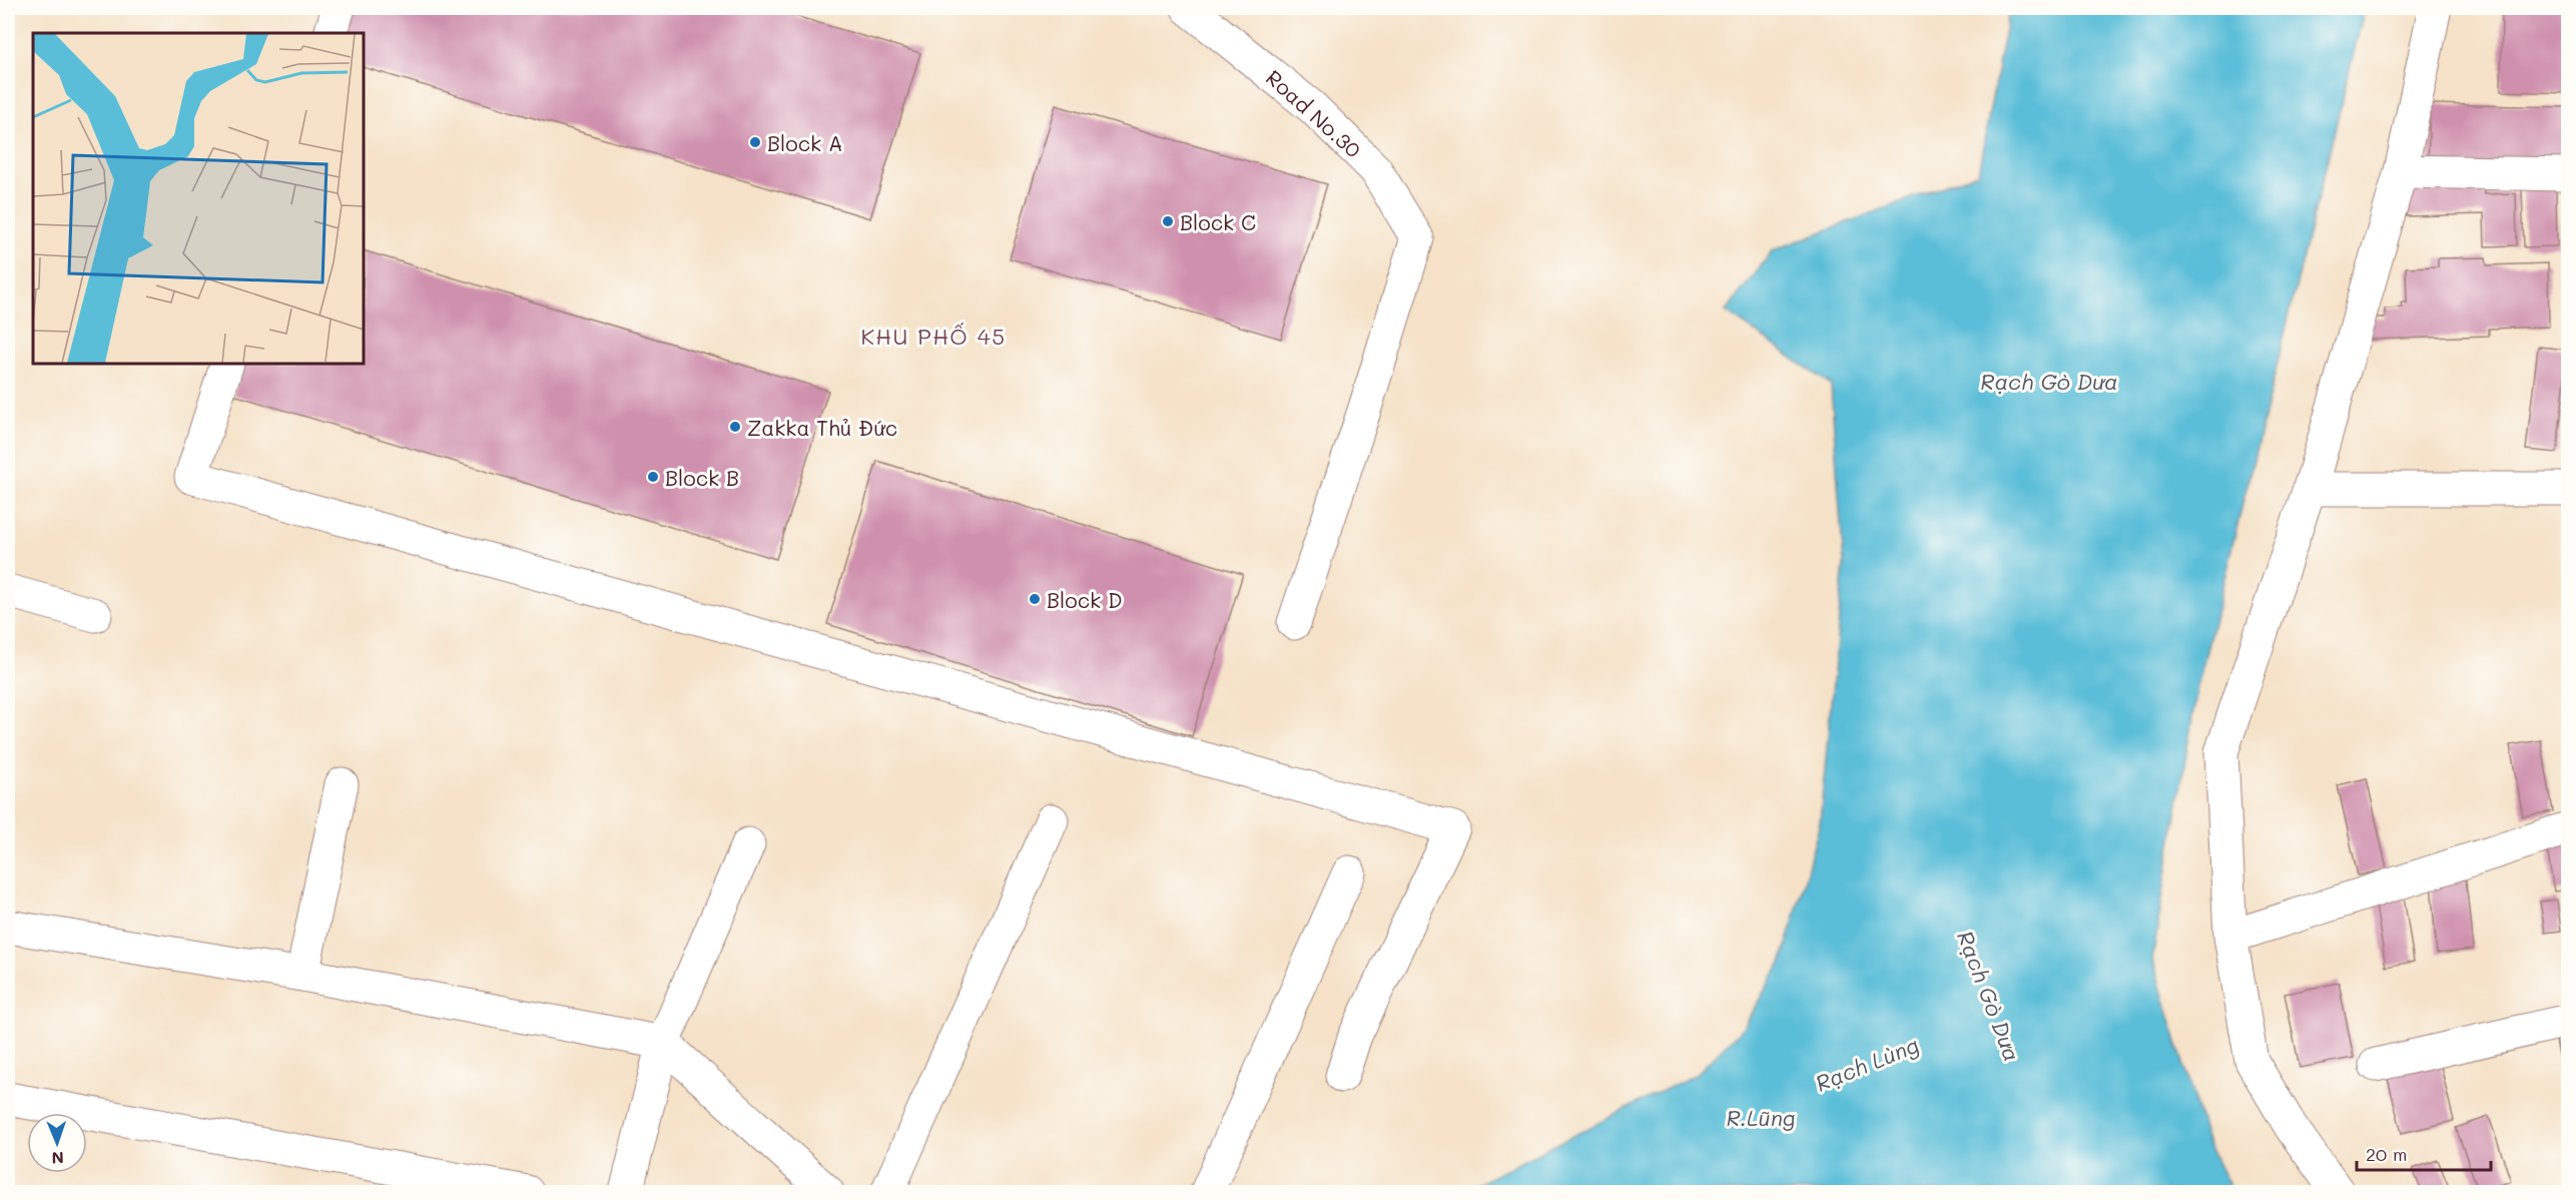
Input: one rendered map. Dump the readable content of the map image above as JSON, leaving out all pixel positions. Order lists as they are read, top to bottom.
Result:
{
  "streets": {
    "street": ["Road No.30"]
  },
  "districts": ["KHU PHỐ 45"],
  "water": ["Rạch Gò Dưa", "Rạch Lùng", "R.Lũng"],
  "places": [
    "Block A",
    "Block C",
    "Zakka Thủ Đức",
    "Block B",
    "Block D"
  ],
  "scale_bar": "20 m",
  "north": "bottom"
}
